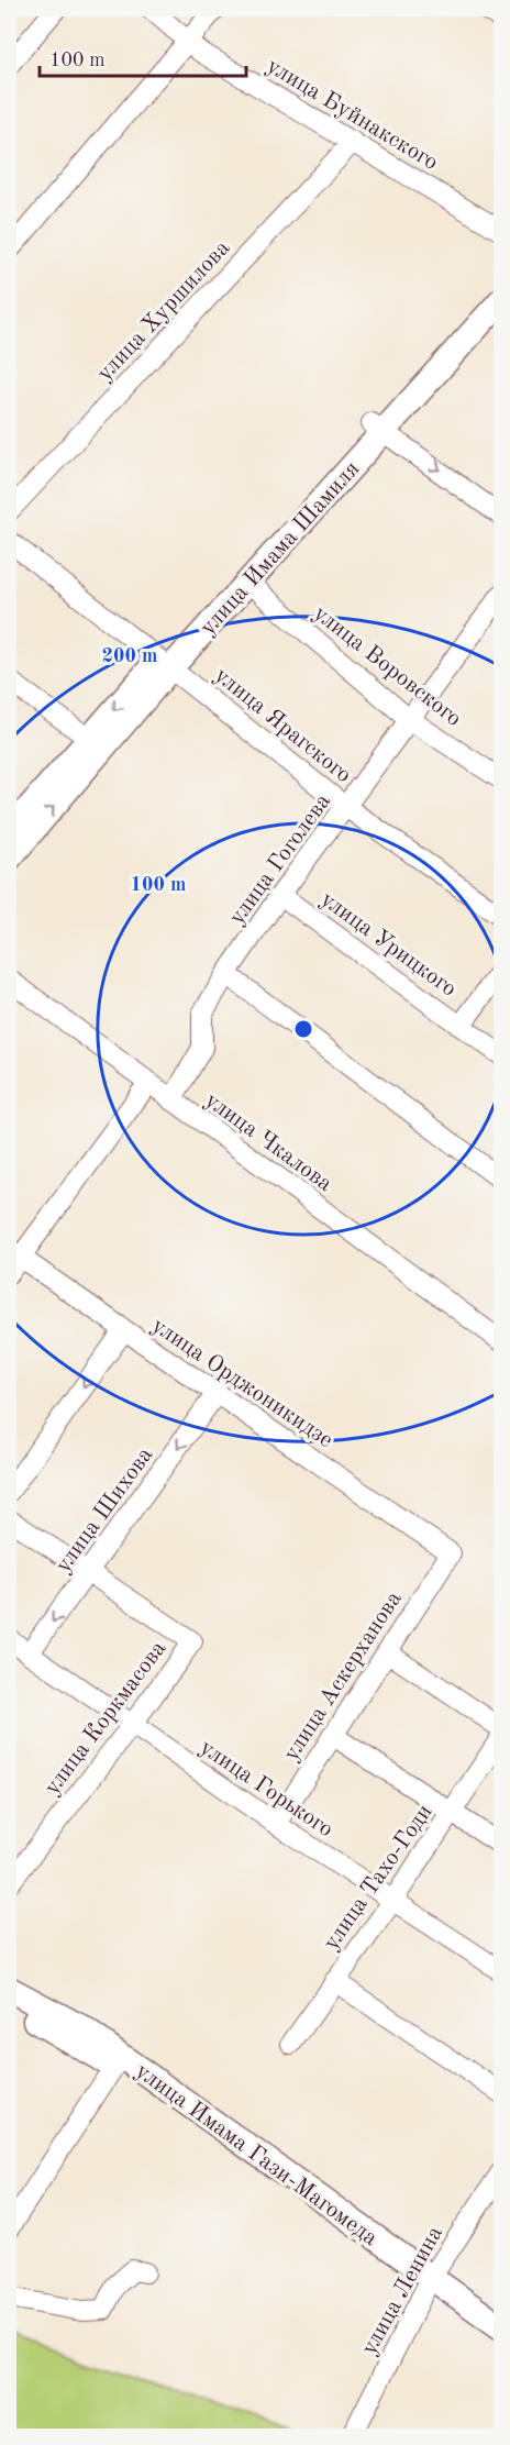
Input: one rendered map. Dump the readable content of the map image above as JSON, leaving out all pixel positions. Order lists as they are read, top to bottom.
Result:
{
  "streets": {
    "main road": ["улица Имама Шамиля", "улица Имама Гази-Магомеда"],
    "street": [
      "улица Буйнакского",
      "улица Хуршилова",
      "улица Воровского",
      "улица Ярагского",
      "улица Гоголева",
      "улица Урицкого",
      "улица Чкалова",
      "улица Орджоникидзе",
      "улица Шихова",
      "улица Аскерханова",
      "улица Коркмасова",
      "улица Горького",
      "улица Тахо-Годи",
      "улица Ленина"
    ]
  },
  "crossings": [
    ["улица Буйнакского", "улица Хуршилова"],
    ["улица Имама Шамиля", "улица Воровского"],
    ["улица Имама Шамиля", "улица Ярагского"],
    ["улица Воровского", "улица Гоголева"],
    ["улица Ярагского", "улица Гоголева"],
    ["улица Гоголева", "улица Урицкого"],
    ["улица Гоголева", "улица Чкалова"],
    ["улица Орджоникидзе", "улица Шихова"],
    ["улица Орджоникидзе", "улица Аскерханова"],
    ["улица Шихова", "улица Коркмасова"],
    ["улица Шихова", "улица Горького"],
    ["улица Аскерханова", "улица Горького"],
    ["улица Коркмасова", "улица Горького"],
    ["улица Горького", "улица Тахо-Годи"]
  ],
  "scale_bar": "100 m",
  "rings": ["200 m", "100 m"]
}
